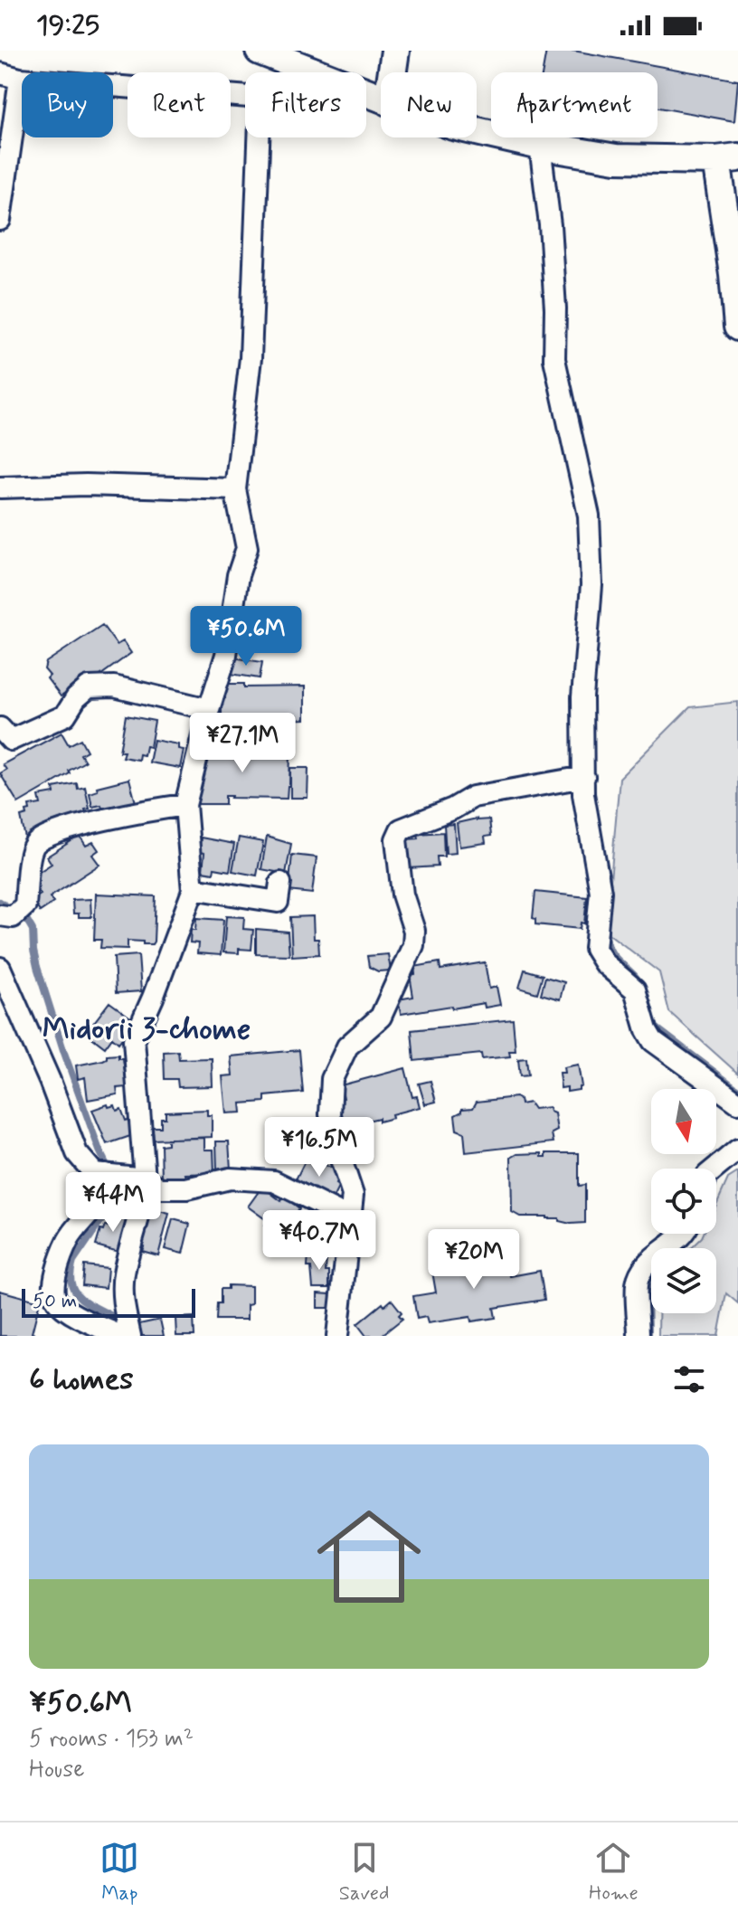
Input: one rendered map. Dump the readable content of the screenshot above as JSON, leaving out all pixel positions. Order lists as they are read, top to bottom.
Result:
{
  "districts": ["Midorii 3-chome"],
  "scale_bar": "50 m",
  "north": "bottom",
  "page": {
    "status": "19:25",
    "chip": [
      "Buy",
      "Rent",
      "Filters",
      "New",
      "Apartment"
    ],
    "price": [
      "¥50.6M",
      "¥27.1M",
      "¥16.5M",
      "¥44M",
      "¥40.7M",
      "¥20M"
    ],
    "scale": "50 m",
    "heading": "6 homes",
    "list": [
      {
        "name": "¥50.6M",
        "note": "5 rooms · 153 m² · House"
      }
    ],
    "tabs": ["Map", "Saved", "Home"]
  }
}
